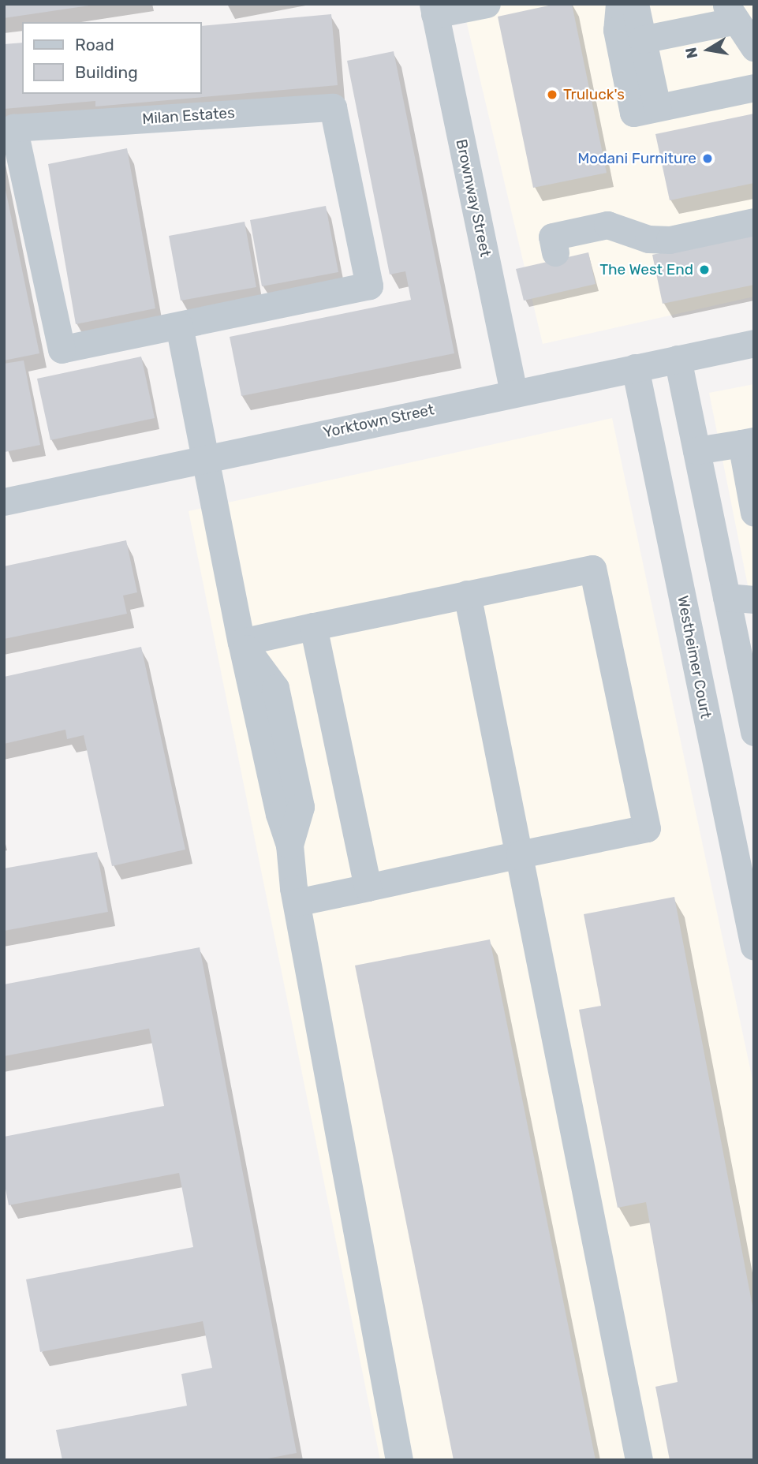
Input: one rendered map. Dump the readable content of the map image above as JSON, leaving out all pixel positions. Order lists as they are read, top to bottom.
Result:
{
  "streets": {
    "street": [
      "Milan Estates",
      "Brownway Street",
      "Yorktown Street",
      "Westheimer Court"
    ]
  },
  "crossings": [
    ["Brownway Street", "Yorktown Street"],
    ["Yorktown Street", "Westheimer Court"]
  ],
  "places": ["Truluck's", "Modani Furniture", "The West End"],
  "legend": ["Road", "Building"],
  "north": "left"
}
